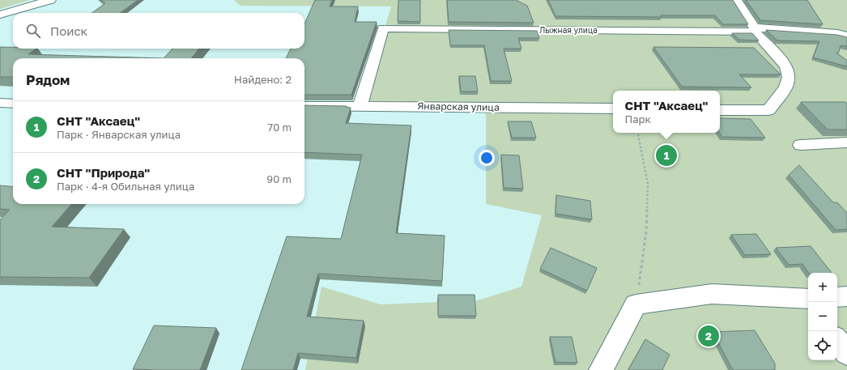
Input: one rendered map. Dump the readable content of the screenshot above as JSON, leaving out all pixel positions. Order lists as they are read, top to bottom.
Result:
{
  "streets": {
    "street": ["Лыжная улица", "Январская улица"]
  },
  "crossings": [
    ["Лыжная улица", "Январская улица"]
  ],
  "page": {
    "search": "Поиск",
    "heading": ["Рядом", "Найдено: 2"],
    "popup": ["СНТ \"Аксаец\"", "Парк"],
    "list": [
      {
        "mark": "1",
        "name": "СНТ \"Аксаец\"",
        "note": "Парк · Январская улица",
        "value": "70 m"
      },
      {
        "mark": "2",
        "name": "СНТ \"Природа\"",
        "note": "Парк · 4-я Обильная улица",
        "value": "90 m"
      }
    ],
    "pins": ["1", "2"],
    "map_buttons": ["+", "−"]
  }
}
